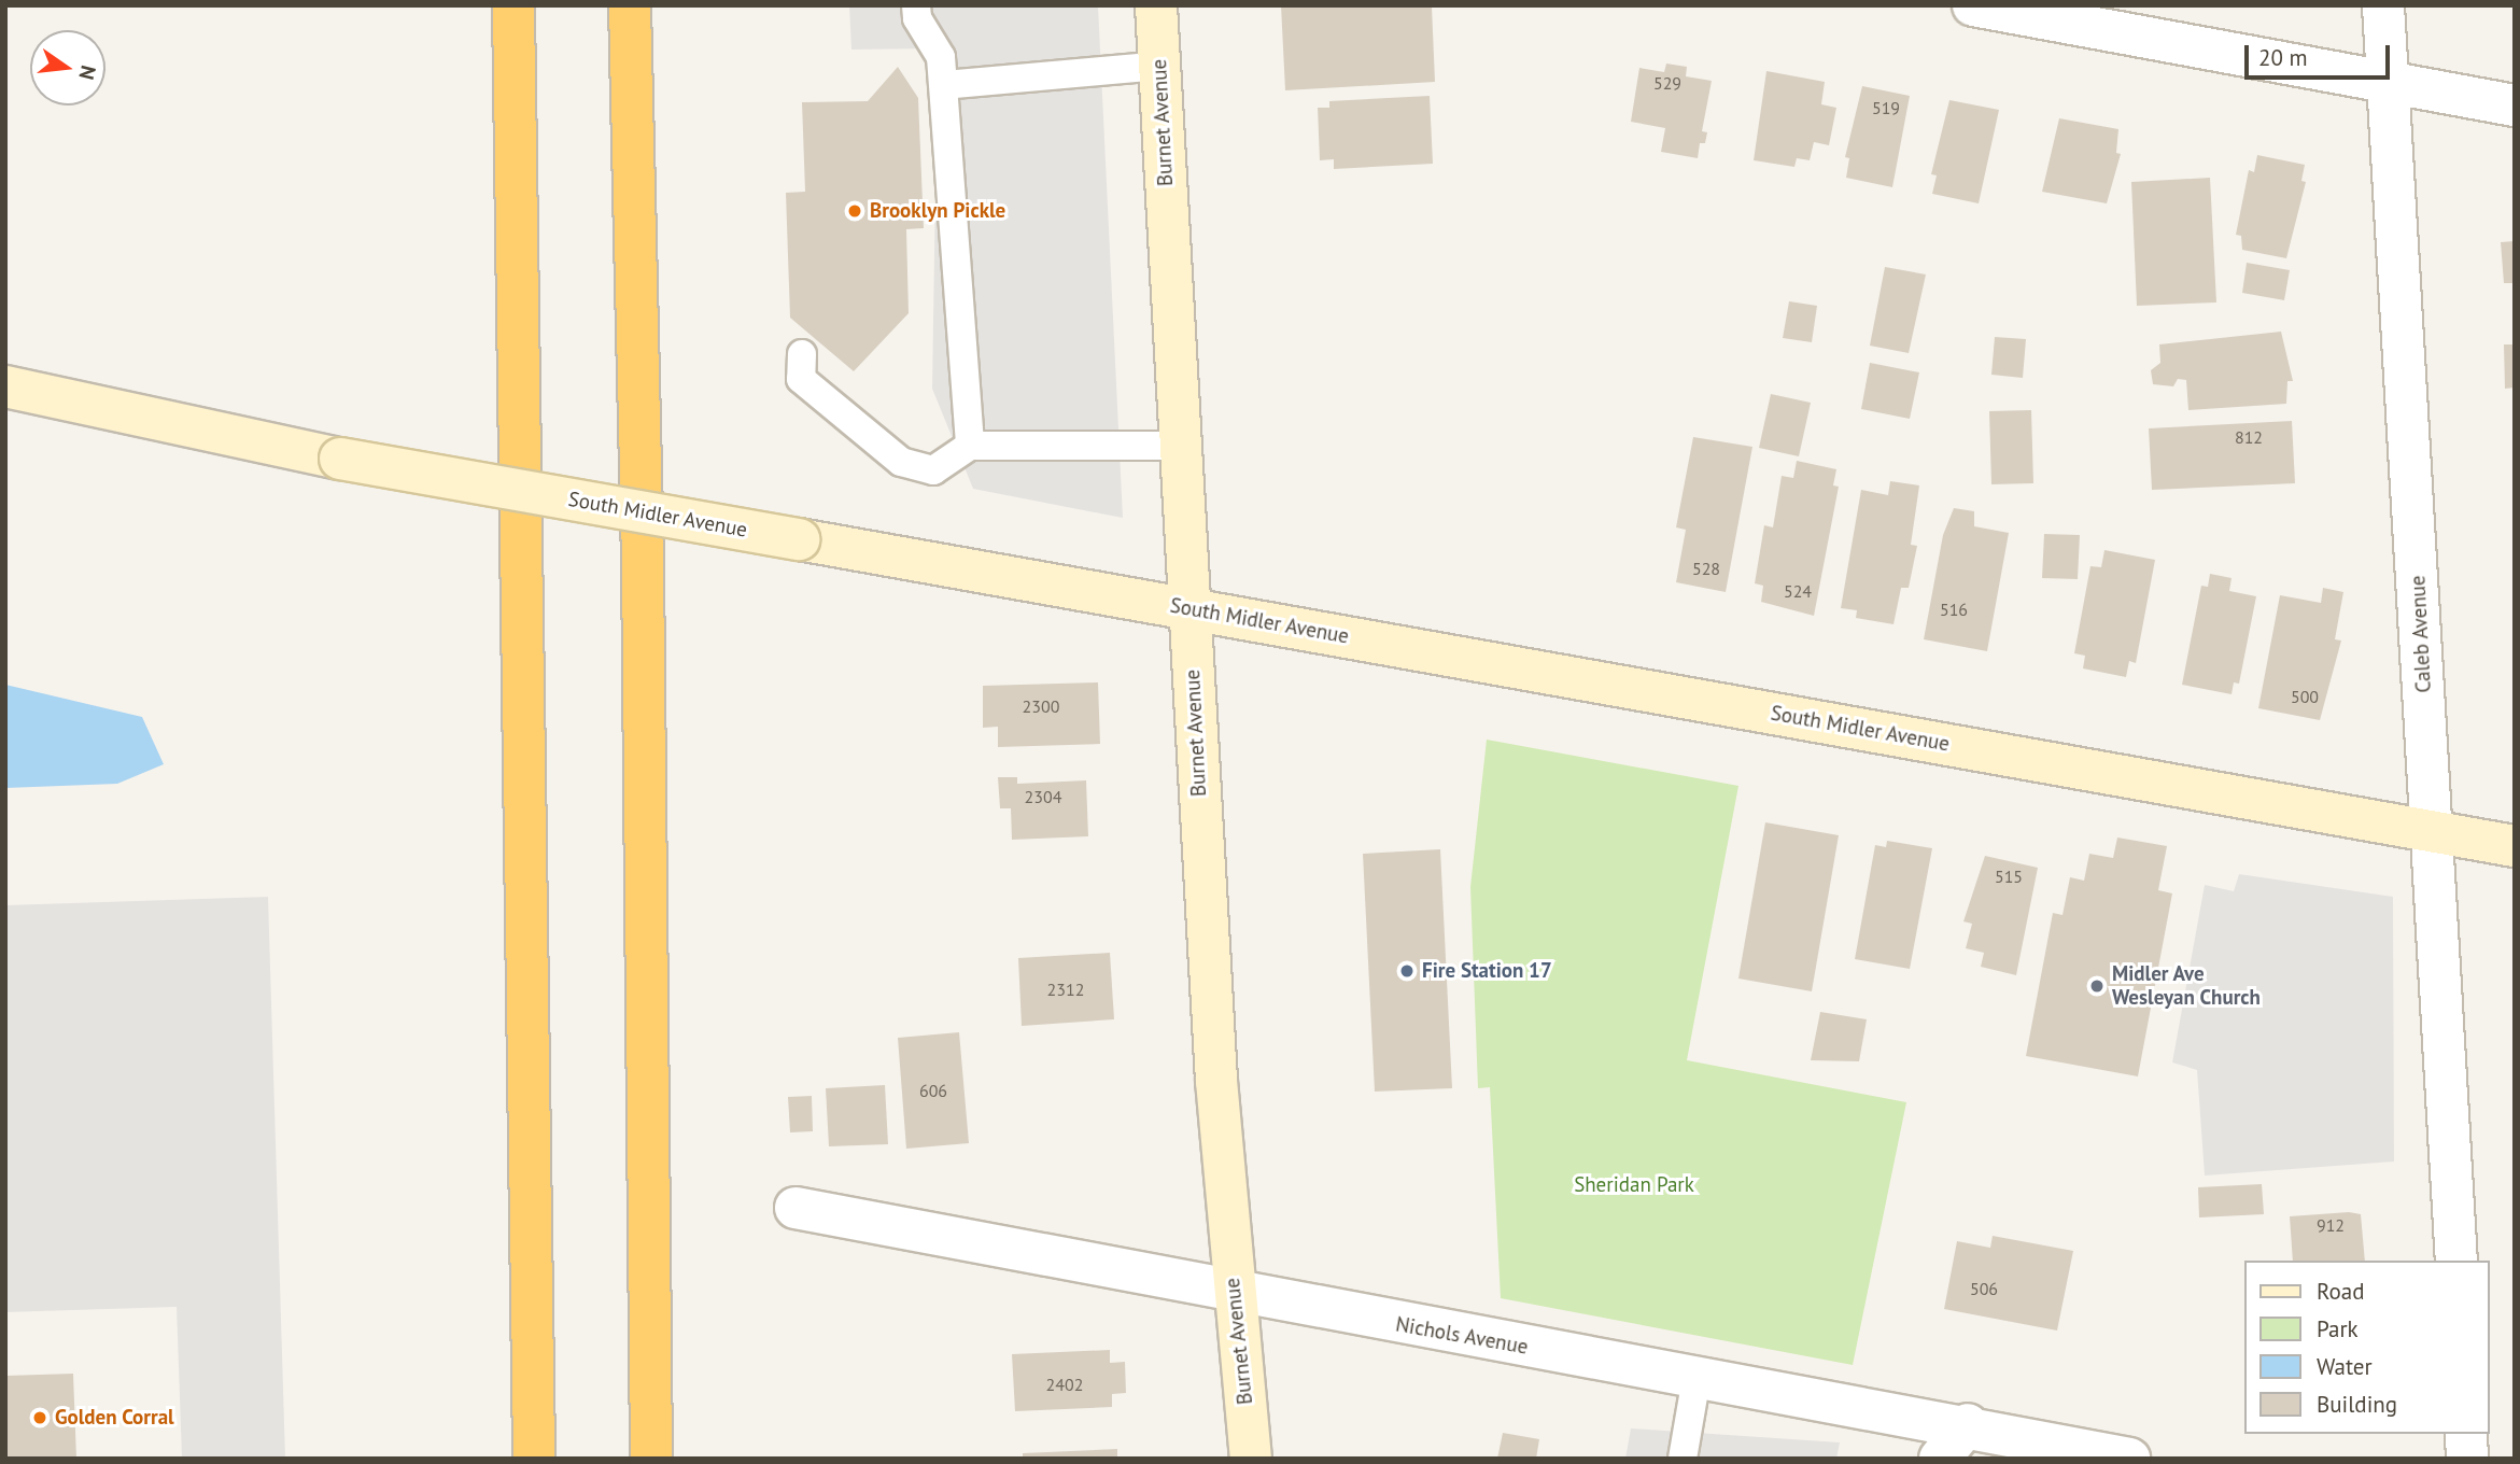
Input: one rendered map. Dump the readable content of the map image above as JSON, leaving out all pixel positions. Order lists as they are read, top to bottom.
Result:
{
  "streets": {
    "main road": ["Burnet Avenue", "South Midler Avenue"],
    "street": ["Caleb Avenue", "Nichols Avenue"]
  },
  "crossings": [
    ["Burnet Avenue", "South Midler Avenue"],
    ["Burnet Avenue", "Nichols Avenue"],
    ["South Midler Avenue", "Caleb Avenue"]
  ],
  "parks": ["Sheridan Park"],
  "places": [
    "Brooklyn Pickle",
    "Fire Station 17",
    "Midler Ave Wesleyan Church",
    "Golden Corral"
  ],
  "house_numbers": [
    "529",
    "519",
    "812",
    "528",
    "524",
    "516",
    "500",
    "2300",
    "2304",
    "515",
    "2312",
    "606",
    "912",
    "506",
    "2402"
  ],
  "legend": [
    "Road",
    "Park",
    "Water",
    "Building"
  ],
  "scale_bar": "20 m",
  "north": "right"
}
